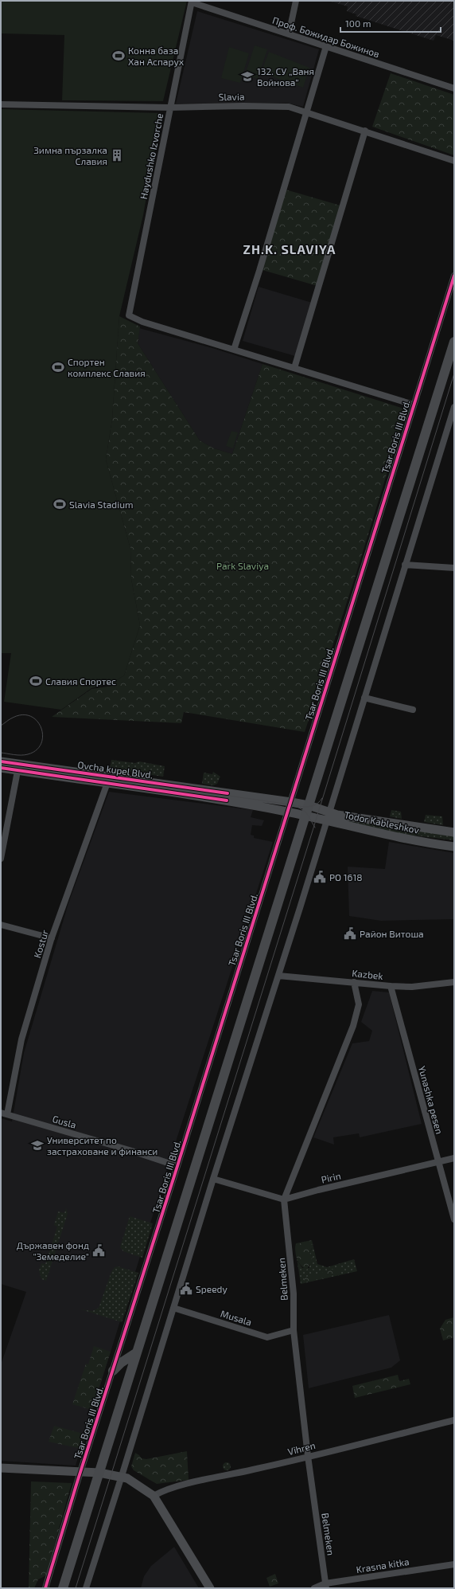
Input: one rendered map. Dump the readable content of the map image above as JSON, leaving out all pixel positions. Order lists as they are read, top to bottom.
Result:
{
  "streets": {
    "main road": ["Ovcha kupel Blvd.", "Todor Kableshkov"],
    "street": [
      "Проф. Божидар Божинов",
      "Slavia",
      "Haydushko Izvorche",
      "Tsar Boris III Blvd.",
      "Kostur",
      "Kazbek",
      "Yunashka pesen",
      "Gusla",
      "Pirin",
      "Belmeken",
      "Musala",
      "Vihren",
      "Krasna kitka"
    ]
  },
  "crossings": [
    ["Проф. Божидар Божинов", "Haydushko Izvorche"],
    ["Slavia", "Haydushko Izvorche"],
    ["Tsar Boris III Blvd.", "Ovcha kupel Blvd."],
    ["Tsar Boris III Blvd.", "Gusla"],
    ["Ovcha kupel Blvd.", "Todor Kableshkov"],
    ["Ovcha kupel Blvd.", "Kostur"],
    ["Kostur", "Gusla"],
    ["Kazbek", "Yunashka pesen"],
    ["Kazbek", "Belmeken"],
    ["Yunashka pesen", "Pirin"],
    ["Pirin", "Belmeken"],
    ["Belmeken", "Musala"],
    ["Belmeken", "Vihren"],
    ["Belmeken", "Krasna kitka"]
  ],
  "districts": ["ZH.K. SLAVIYA"],
  "parks": ["Park Slaviya"],
  "places": {
    "sports": [
      "Конна база Хан Аспарух",
      "Спортен комплекс Славия",
      "Slavia Stadium",
      "Славия Спортес"
    ],
    "school or university": ["132. СУ „Ваня Войнова“", "Университет по застраховане и финанси"],
    "building": ["Зимна пързалка Славия"],
    "public building": [
      "PO 1618",
      "Район Витоша",
      "Държавен фонд \"Земеделие\"",
      "Speedy"
    ]
  },
  "scale_bar": "100 m"
}
